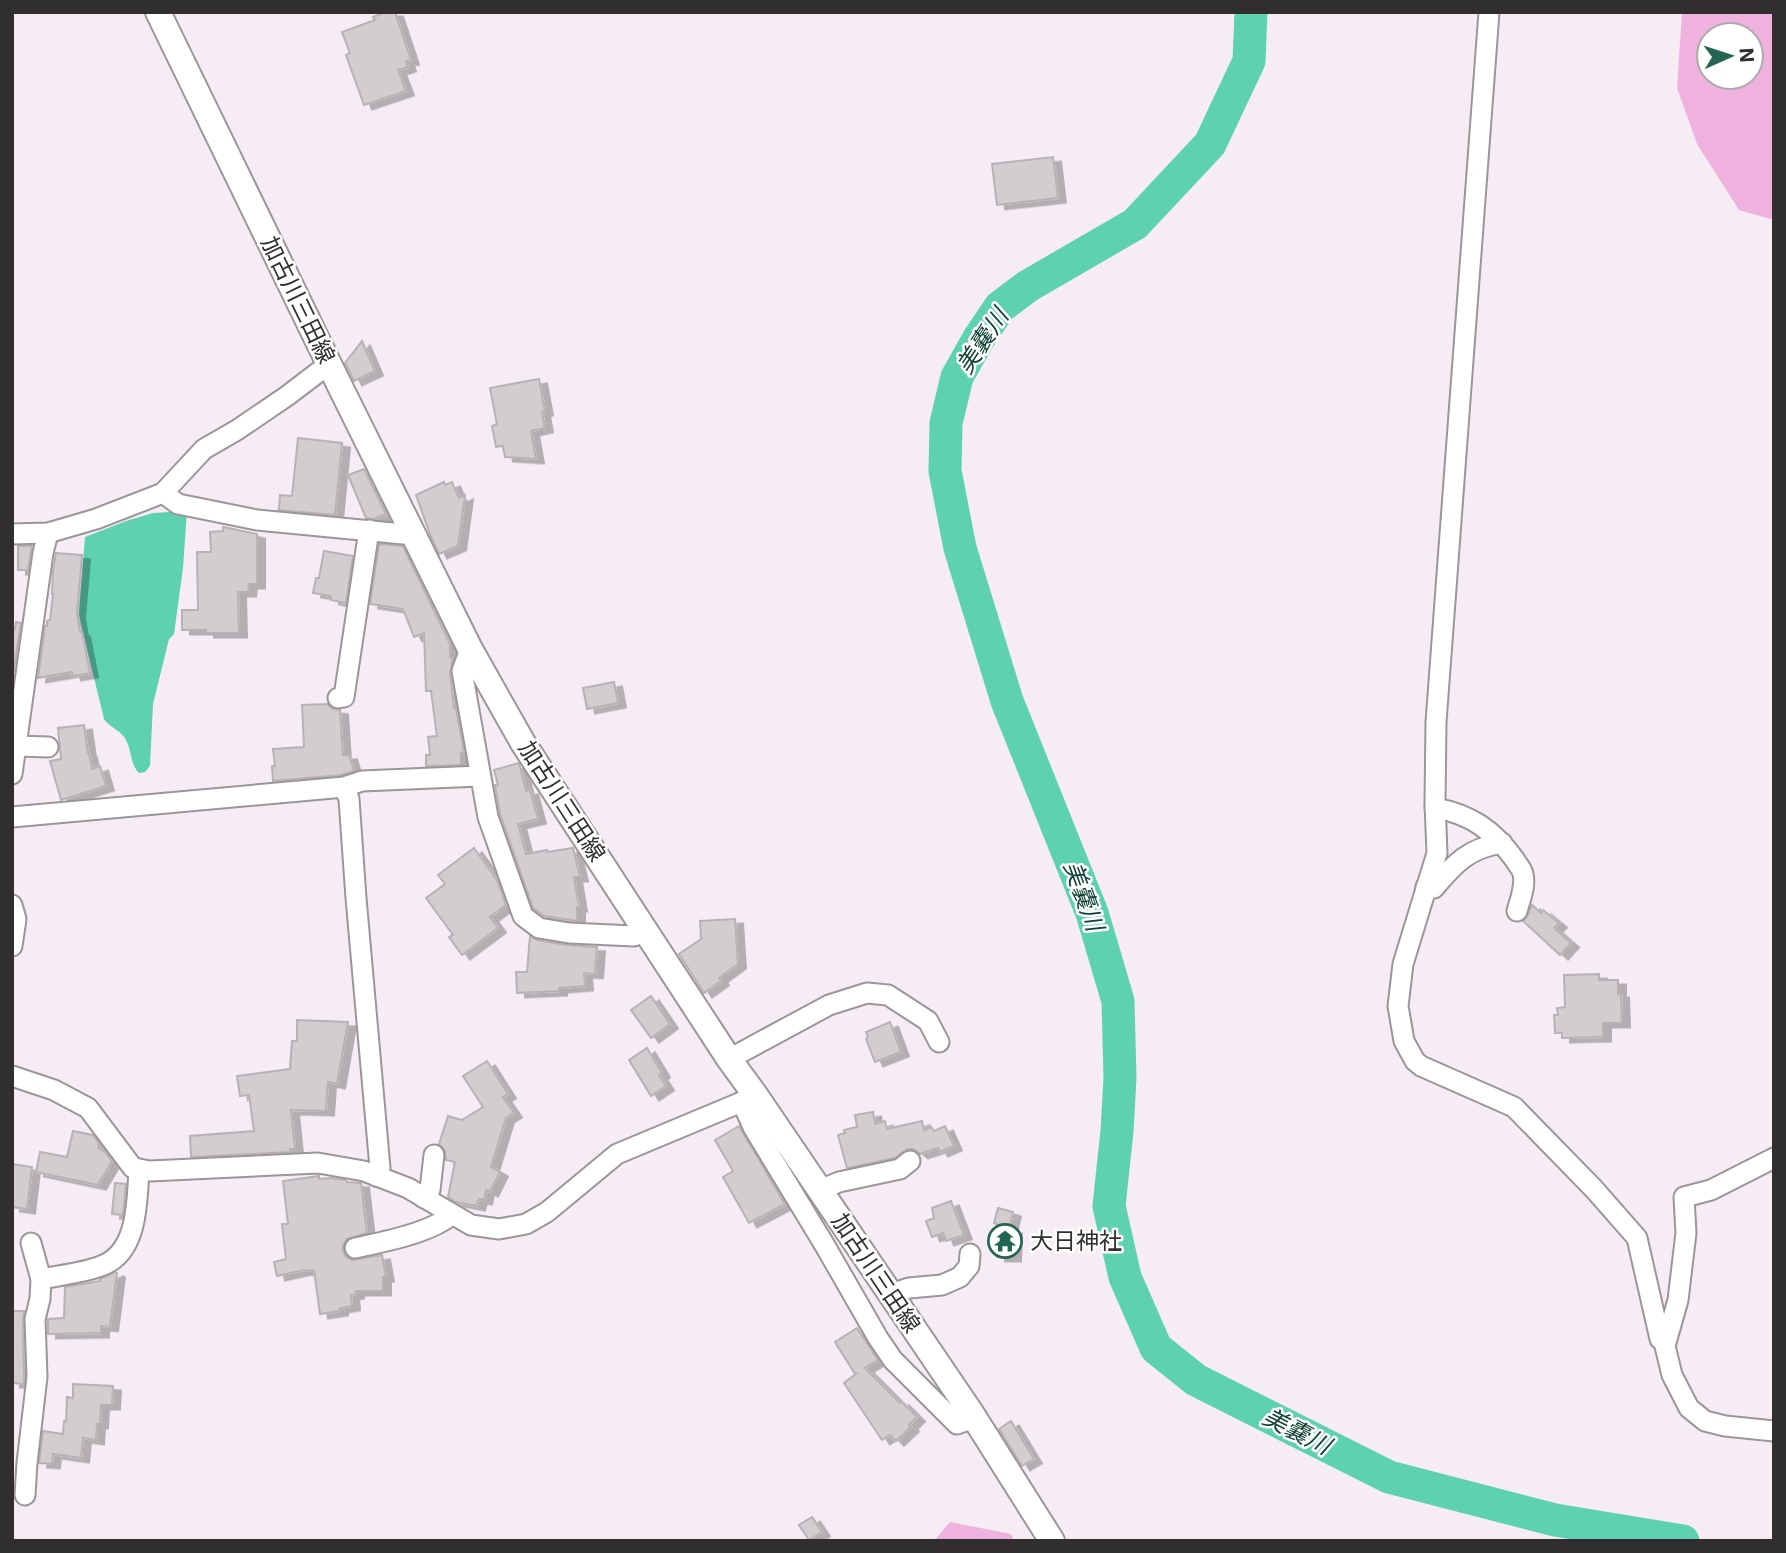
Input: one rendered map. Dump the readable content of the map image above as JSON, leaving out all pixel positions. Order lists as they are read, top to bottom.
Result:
{
  "streets": {
    "main road": ["加古川三田線"]
  },
  "water": ["美嚢川"],
  "places": {
    "temple": ["大日神社"]
  },
  "north": "right"
}
